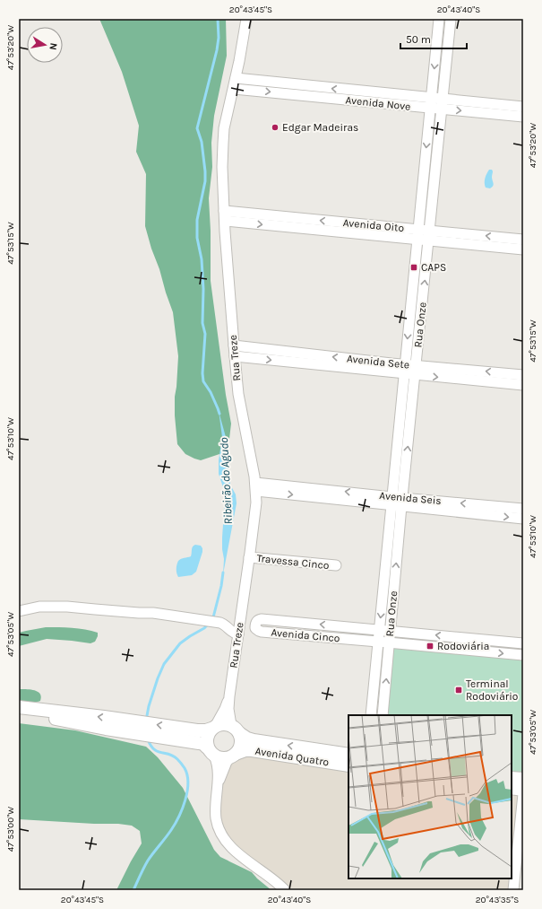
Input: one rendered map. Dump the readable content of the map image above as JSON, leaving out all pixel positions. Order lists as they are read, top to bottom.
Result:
{
  "streets": {
    "main road": ["Avenida Quatro"],
    "street": [
      "Avenida Nove",
      "Avenida Oito",
      "Rua Onze",
      "Rua Treze",
      "Avenida Sete",
      "Avenida Seis",
      "Travessa Cinco",
      "Avenida Cinco"
    ]
  },
  "crossings": [
    ["Avenida Nove", "Rua Onze"],
    ["Avenida Nove", "Rua Treze"],
    ["Avenida Oito", "Rua Onze"],
    ["Avenida Oito", "Rua Treze"],
    ["Rua Onze", "Avenida Sete"],
    ["Rua Onze", "Avenida Seis"],
    ["Rua Onze", "Avenida Cinco"],
    ["Rua Treze", "Avenida Sete"],
    ["Rua Treze", "Avenida Seis"],
    ["Rua Treze", "Travessa Cinco"],
    ["Rua Treze", "Avenida Quatro"]
  ],
  "water": ["Ribeirão do Agudo"],
  "places": {
    "other": ["Edgar Madeiras"],
    "transit": ["CAPS", "Rodoviária", "Terminal Rodoviário"]
  },
  "scale_bar": "50 m",
  "north": "right",
  "coordinates": [
    "20°43'45\"S",
    "20°43'40\"S",
    "47°53'20\"W",
    "47°53'15\"W",
    "47°53'10\"W",
    "47°53'05\"W",
    "47°53'00\"W",
    "20°43'35\"S"
  ]
}
